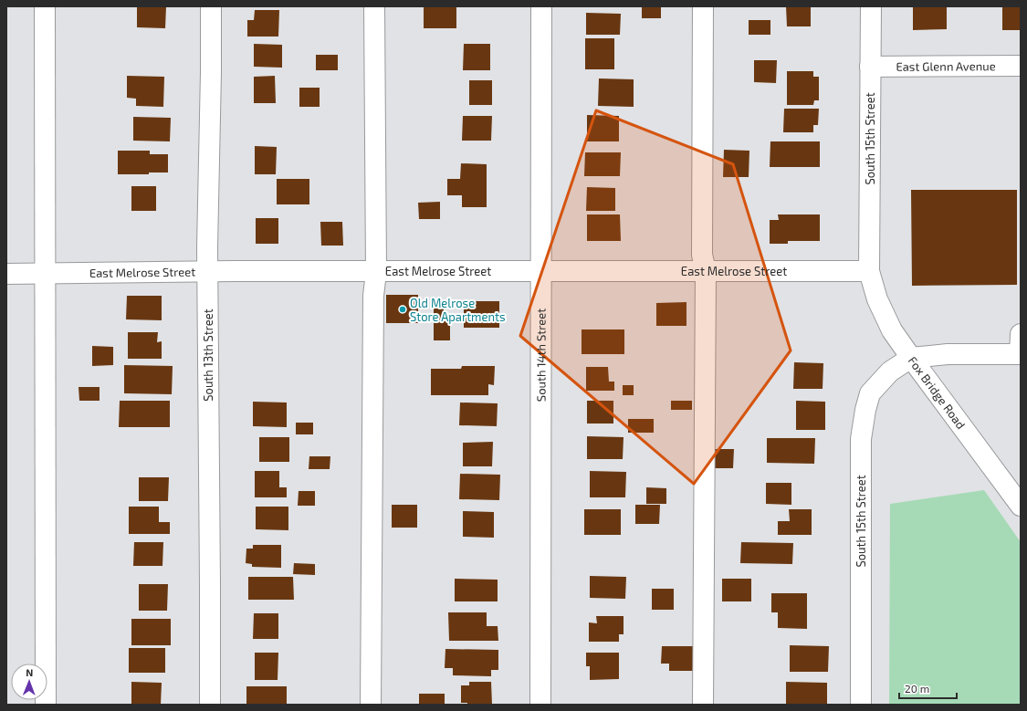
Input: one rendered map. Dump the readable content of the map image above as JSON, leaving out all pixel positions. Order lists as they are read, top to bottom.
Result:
{
  "streets": {
    "street": [
      "East Glenn Avenue",
      "South 15th Street",
      "East Melrose Street",
      "South 13th Street",
      "South 14th Street",
      "Fox Bridge Road"
    ]
  },
  "crossings": [
    ["East Glenn Avenue", "South 15th Street"],
    ["South 15th Street", "East Melrose Street"],
    ["South 15th Street", "Fox Bridge Road"],
    ["East Melrose Street", "South 13th Street"],
    ["East Melrose Street", "South 14th Street"],
    ["East Melrose Street", "Fox Bridge Road"]
  ],
  "places": ["Old Melrose Store Apartments"],
  "scale_bar": "20 m",
  "north": "top"
}
